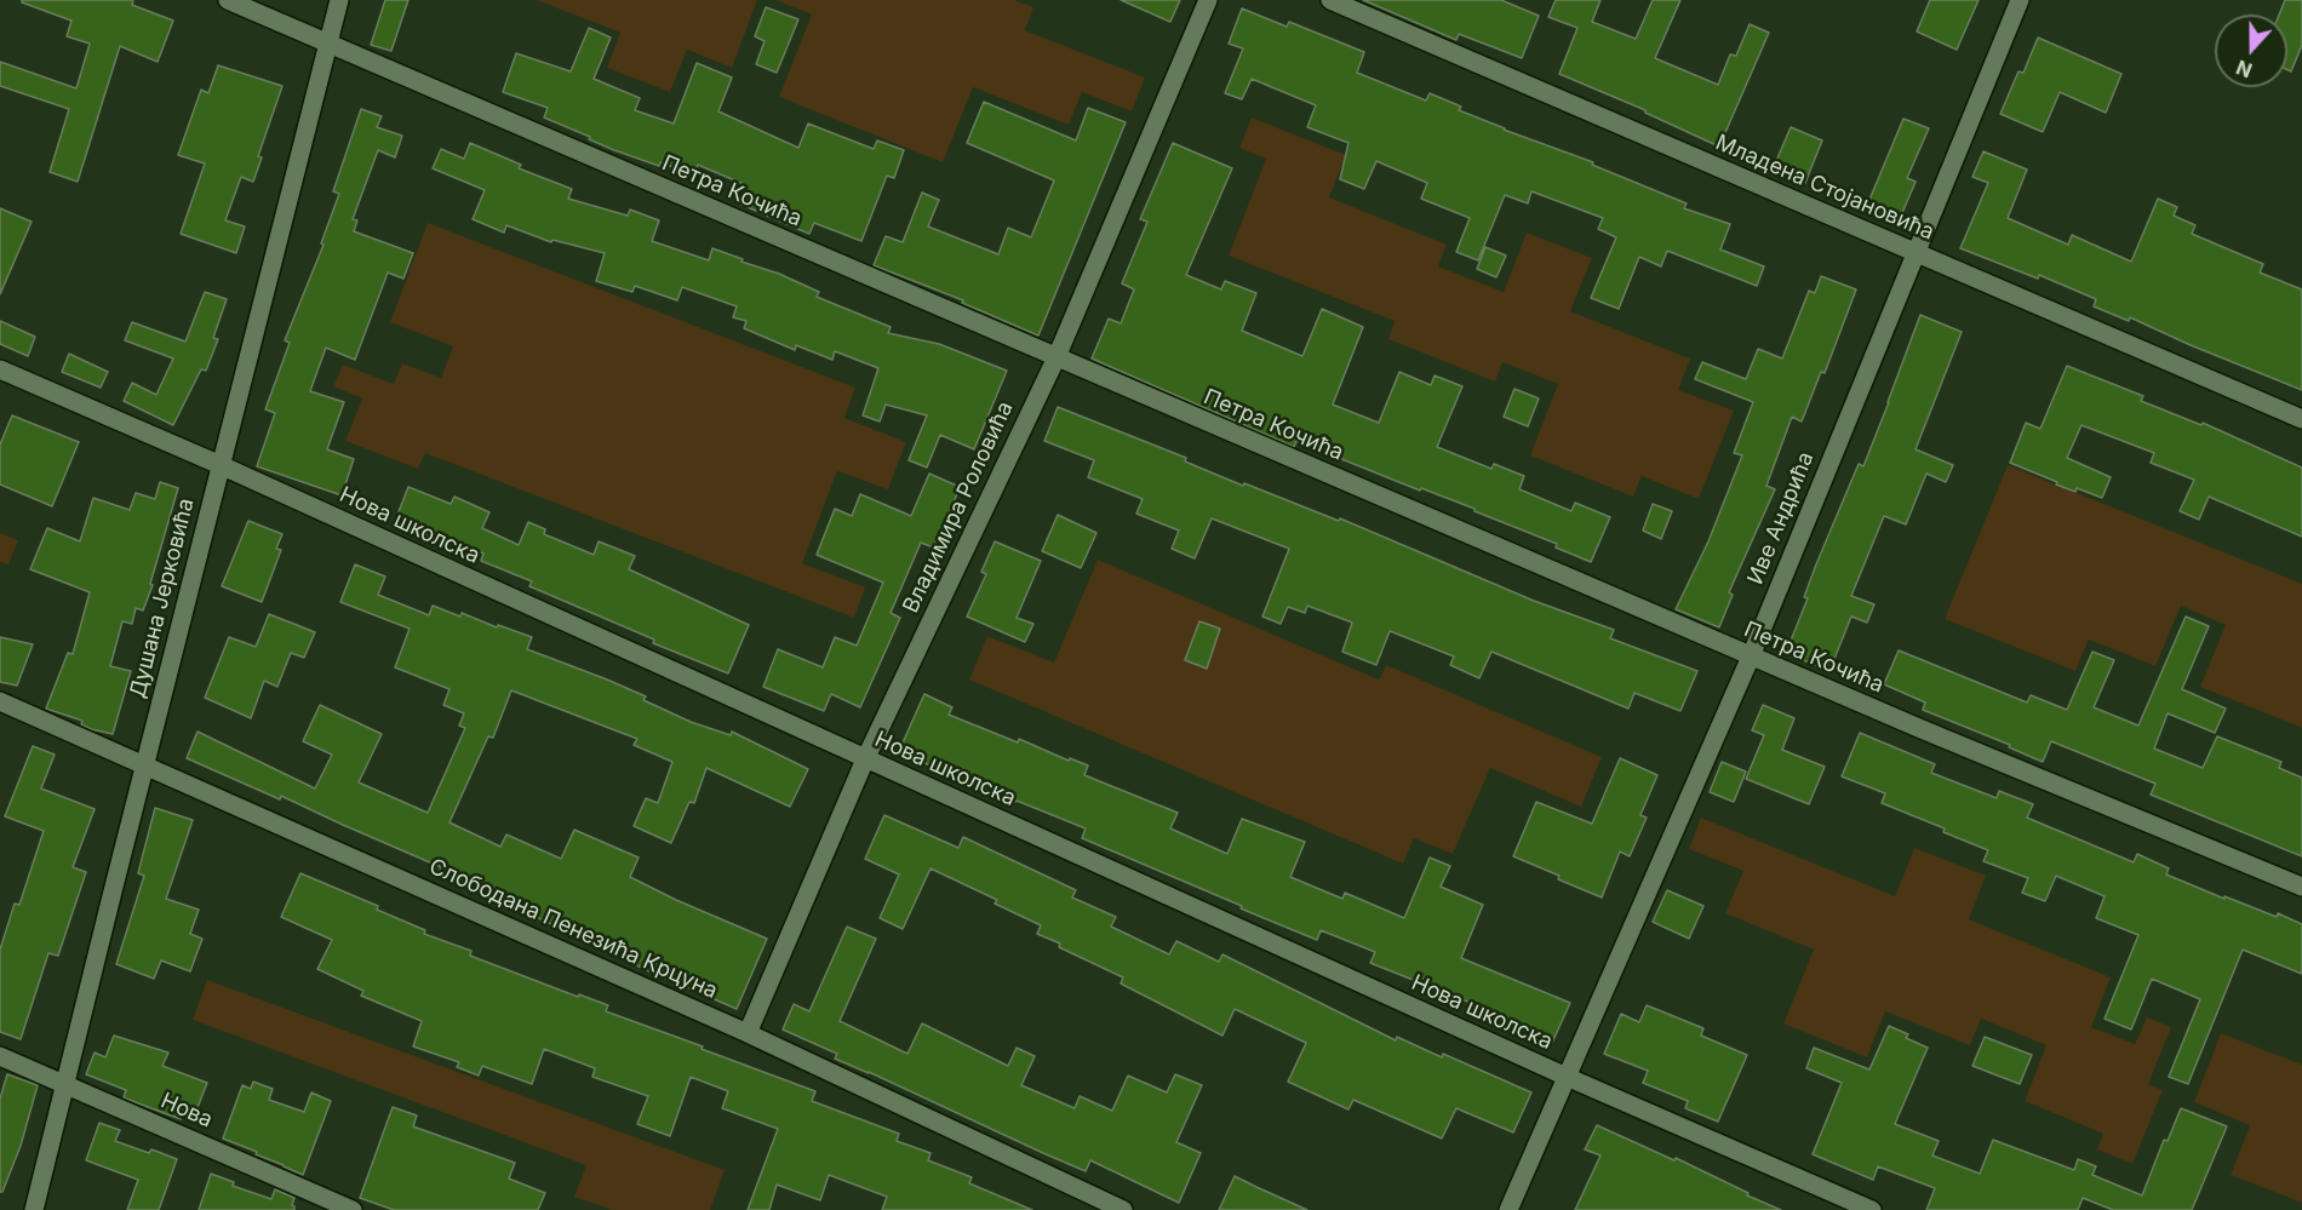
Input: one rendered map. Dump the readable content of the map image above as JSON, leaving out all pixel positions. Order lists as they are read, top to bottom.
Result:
{
  "streets": {
    "street": [
      "Младена Стојановића",
      "Петра Кочића",
      "Владимира Роловића",
      "Иве Андрића",
      "Нова школска",
      "Душана Јерковића",
      "Слободана Пенезића Крцуна",
      "Нова"
    ]
  },
  "crossings": [
    ["Младена Стојановића", "Иве Андрића"],
    ["Петра Кочића", "Владимира Роловића"],
    ["Петра Кочића", "Иве Андрића"],
    ["Петра Кочића", "Душана Јерковића"],
    ["Владимира Роловића", "Нова школска"],
    ["Владимира Роловића", "Слободана Пенезића Крцуна"],
    ["Иве Андрића", "Нова школска"],
    ["Нова школска", "Душана Јерковића"],
    ["Душана Јерковића", "Слободана Пенезића Крцуна"],
    ["Душана Јерковића", "Нова"]
  ],
  "north": "bottom"
}
